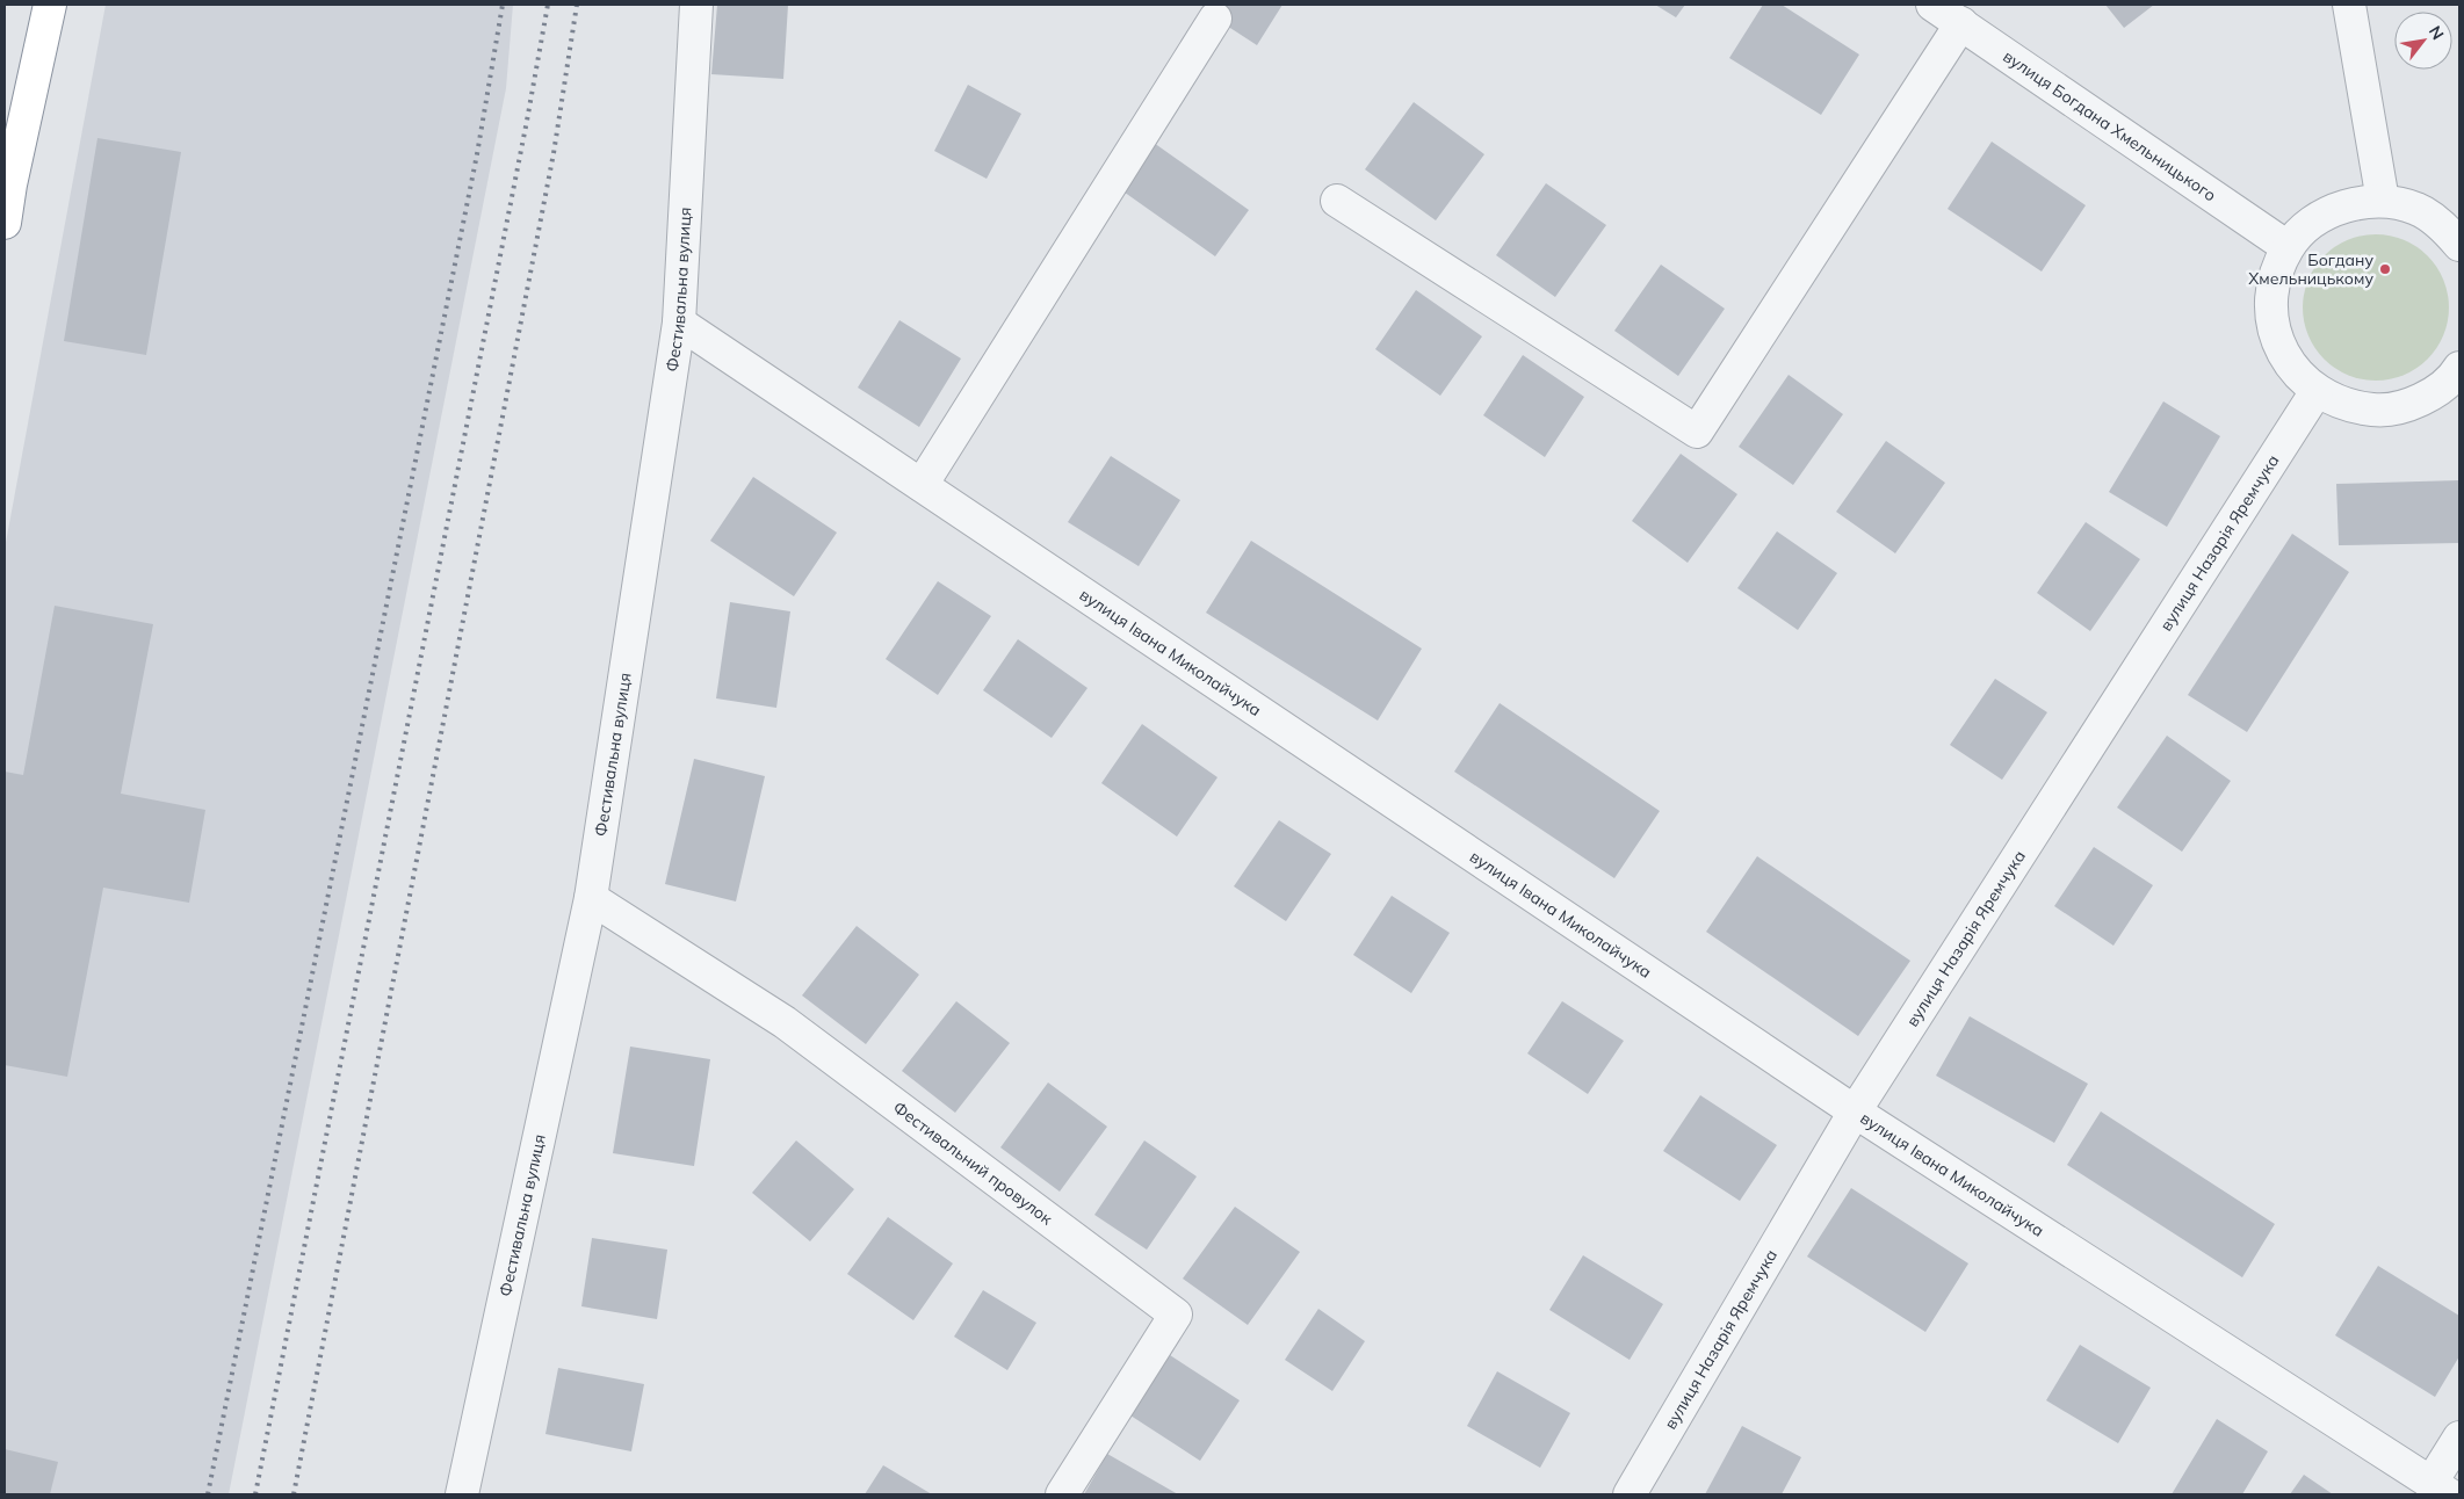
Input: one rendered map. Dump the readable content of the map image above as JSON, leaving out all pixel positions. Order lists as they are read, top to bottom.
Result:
{
  "streets": {
    "street": [
      "вулиця Богдана Хмельницького",
      "Фестивальна вулиця",
      "вулиця Назарія Яремчука",
      "вулиця Івана Миколайчука",
      "Фестивальний провулок"
    ]
  },
  "crossings": [
    ["Фестивальна вулиця", "вулиця Івана Миколайчука"],
    ["Фестивальна вулиця", "Фестивальний провулок"],
    ["вулиця Назарія Яремчука", "вулиця Івана Миколайчука"]
  ],
  "places": ["Богдану Хмельницькому"],
  "north": "top right"
}
